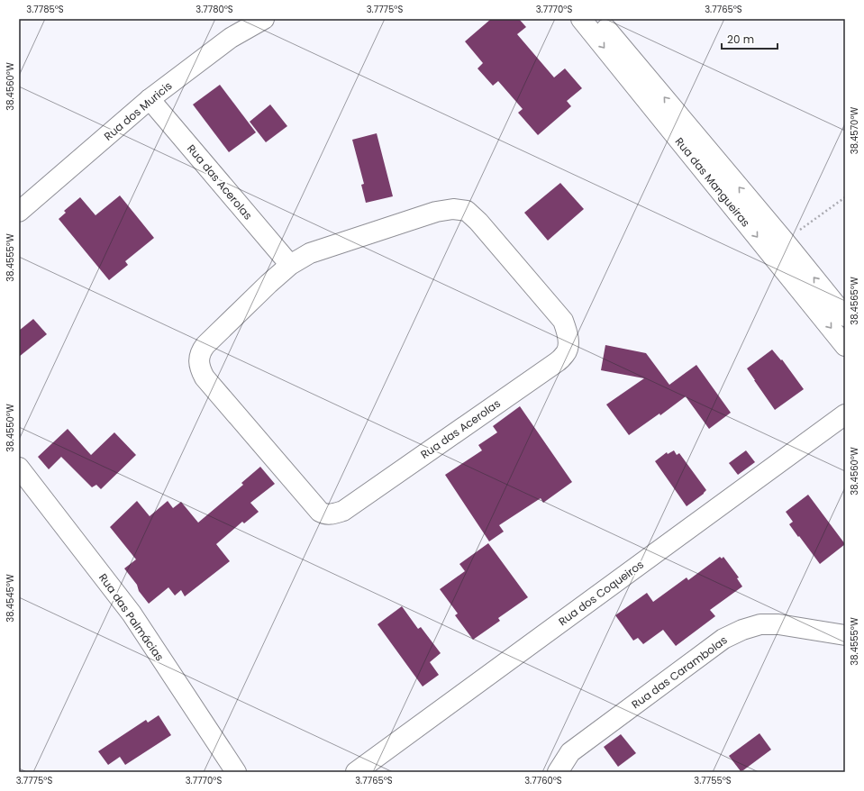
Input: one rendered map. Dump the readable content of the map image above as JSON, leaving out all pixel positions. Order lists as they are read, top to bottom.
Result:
{
  "streets": {
    "street": [
      "Rua dos Muricis",
      "Rua das Acerolas",
      "Rua das Mangueiras",
      "Rua dos Coqueiros",
      "Rua das Palmácias",
      "Rua das Carambolas"
    ]
  },
  "crossings": [
    ["Rua dos Muricis", "Rua das Acerolas"]
  ],
  "scale_bar": "20 m",
  "coordinates": [
    "3.7785°S",
    "3.7780°S",
    "3.7775°S",
    "3.7770°S",
    "3.7765°S",
    "38.4560°W",
    "38.4570°W",
    "38.4555°W",
    "38.4565°W",
    "38.4550°W",
    "38.4545°W",
    "3.7760°S",
    "3.7755°S"
  ]
}
